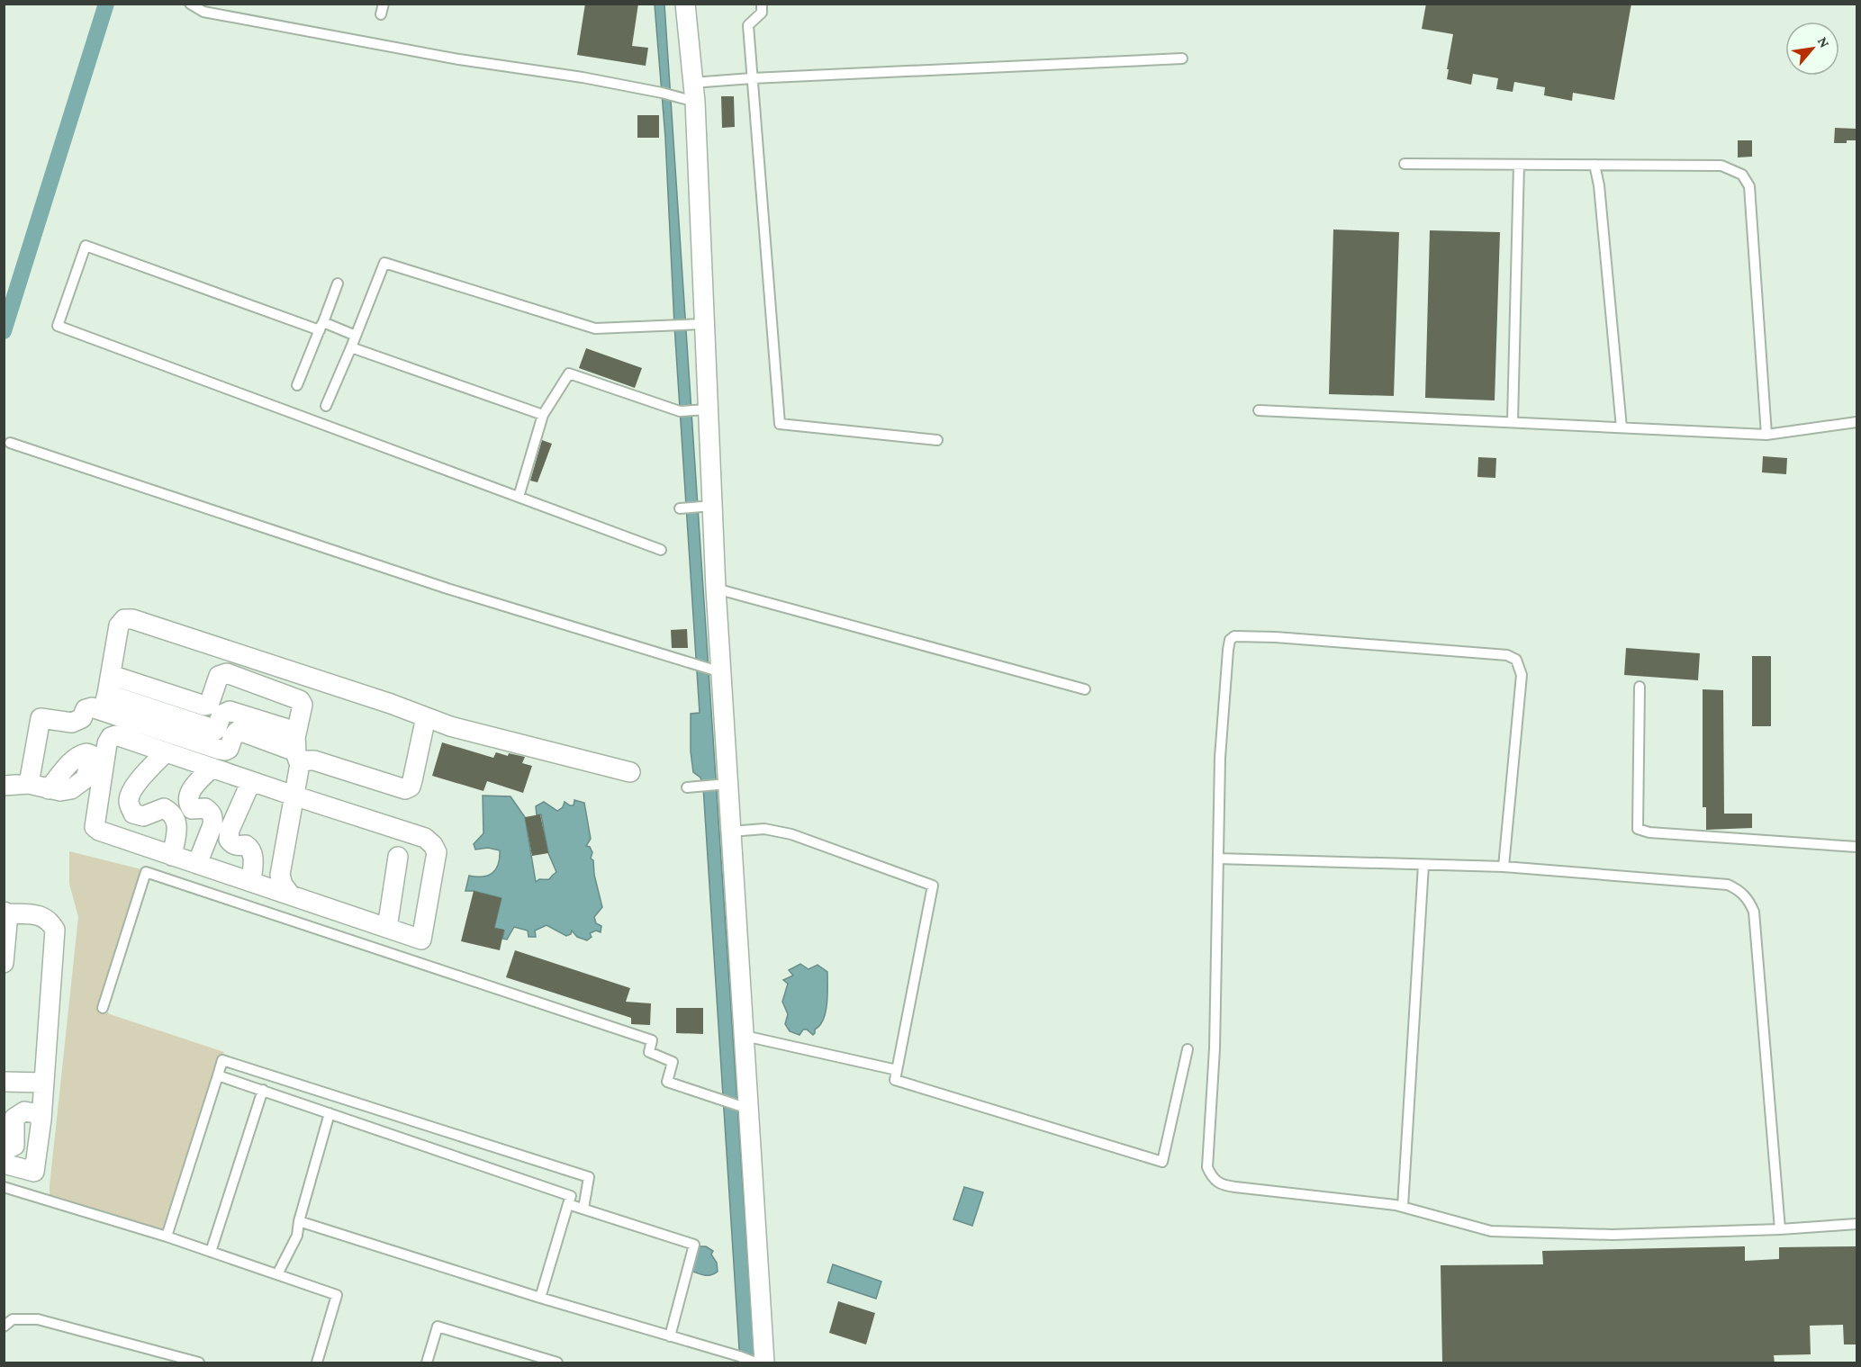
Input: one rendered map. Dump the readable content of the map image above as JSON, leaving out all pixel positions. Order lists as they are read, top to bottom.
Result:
{
  "north": "top right"
}
